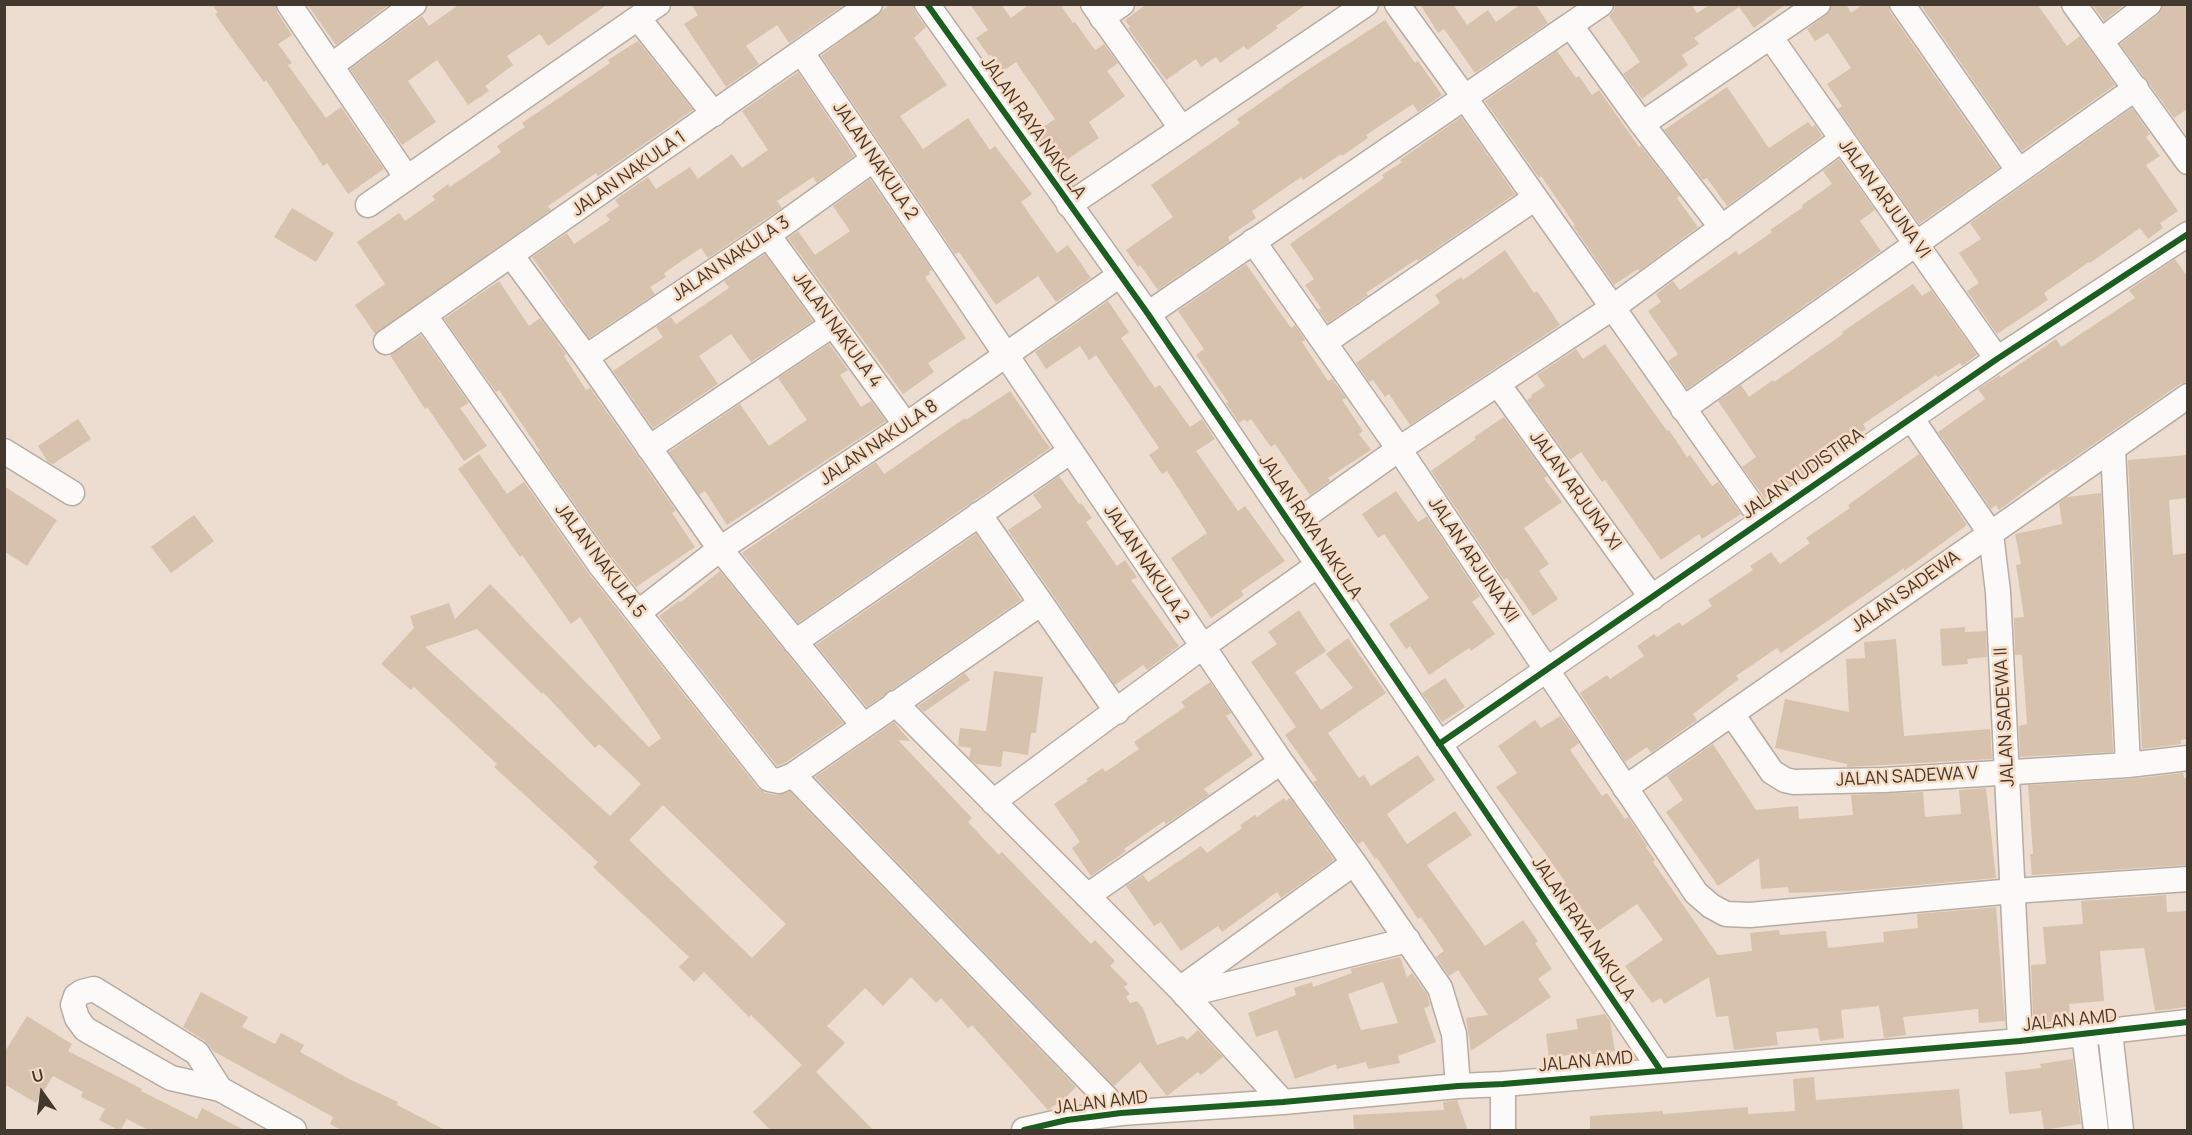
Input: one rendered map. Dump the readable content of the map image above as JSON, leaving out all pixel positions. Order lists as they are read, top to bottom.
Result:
{
  "streets": {
    "street": [
      "JALAN RAYA NAKULA",
      "JALAN NAKULA 2",
      "JALAN NAKULA 1",
      "JALAN ARJUNA VI",
      "JALAN NAKULA 3",
      "JALAN NAKULA 4",
      "JALAN NAKULA 8",
      "JALAN YUDISTIRA",
      "JALAN ARJUNA XI",
      "JALAN ARJUNA XII",
      "JALAN NAKULA 5",
      "JALAN SADEWA",
      "JALAN SADEWA II",
      "JALAN SADEWA V",
      "JALAN AMD"
    ]
  },
  "crossings": [
    ["JALAN RAYA NAKULA", "JALAN NAKULA 8"],
    ["JALAN RAYA NAKULA", "JALAN YUDISTIRA"],
    ["JALAN RAYA NAKULA", "JALAN AMD"],
    ["JALAN NAKULA 2", "JALAN NAKULA 1"],
    ["JALAN NAKULA 2", "JALAN NAKULA 3"],
    ["JALAN NAKULA 2", "JALAN NAKULA 8"],
    ["JALAN NAKULA 2", "JALAN AMD"],
    ["JALAN NAKULA 1", "JALAN NAKULA 5"],
    ["JALAN ARJUNA VI", "JALAN YUDISTIRA"],
    ["JALAN NAKULA 3", "JALAN NAKULA 4"],
    ["JALAN NAKULA 4", "JALAN NAKULA 8"],
    ["JALAN NAKULA 8", "JALAN NAKULA 5"],
    ["JALAN YUDISTIRA", "JALAN ARJUNA XI"],
    ["JALAN YUDISTIRA", "JALAN ARJUNA XII"],
    ["JALAN YUDISTIRA", "JALAN SADEWA II"],
    ["JALAN ARJUNA XII", "JALAN SADEWA"],
    ["JALAN ARJUNA XII", "JALAN SADEWA II"],
    ["JALAN SADEWA", "JALAN SADEWA II"],
    ["JALAN SADEWA", "JALAN SADEWA V"],
    ["JALAN SADEWA II", "JALAN SADEWA V"],
    ["JALAN SADEWA II", "JALAN AMD"]
  ],
  "north": "top"
}
